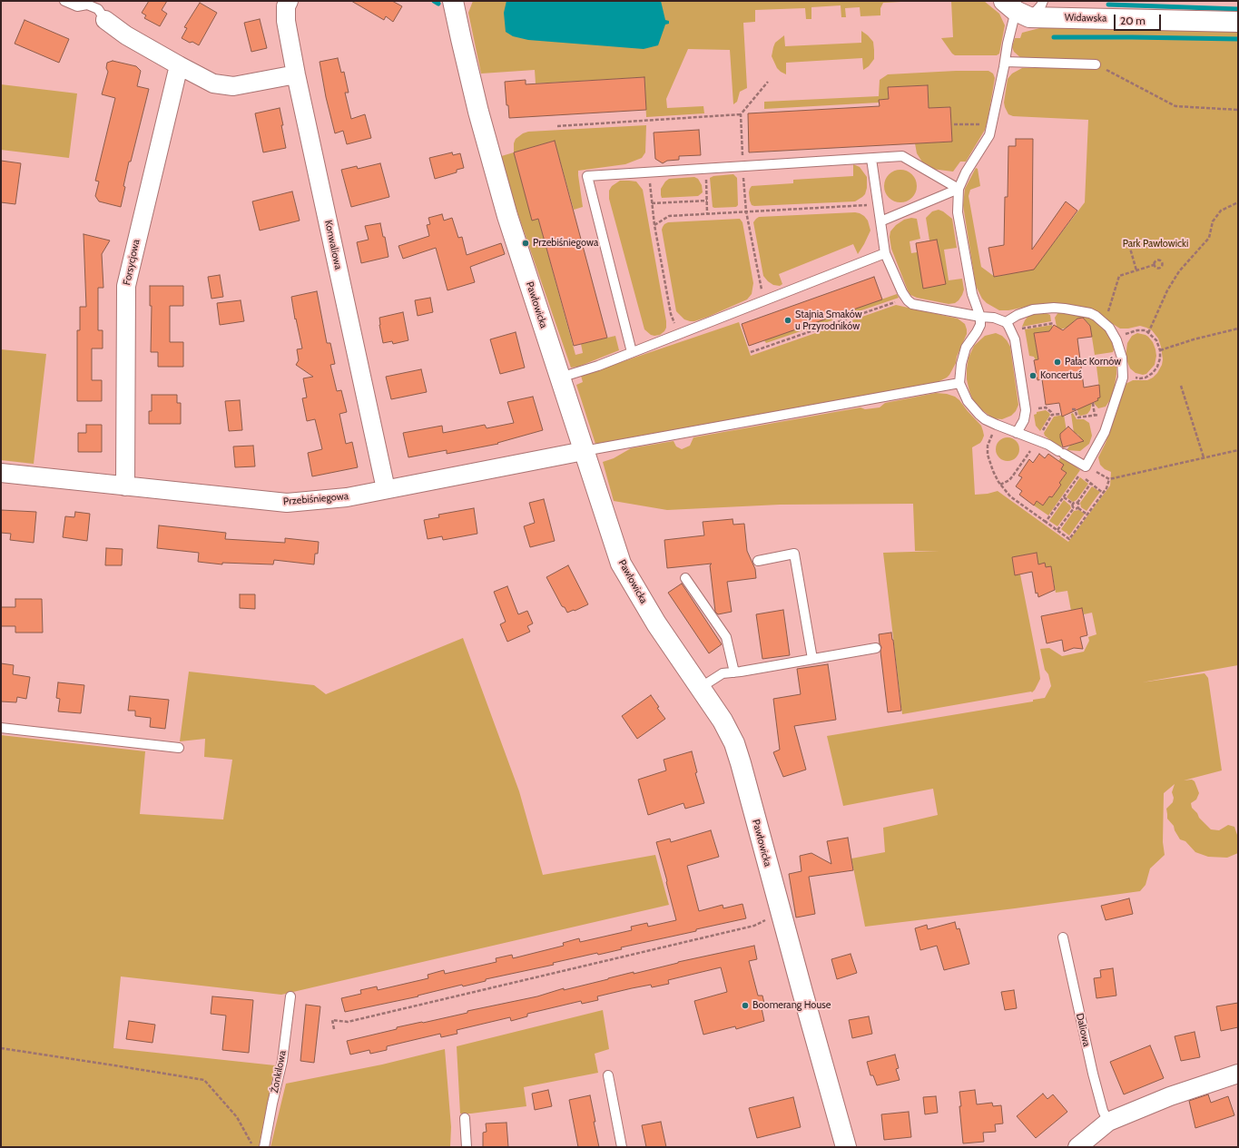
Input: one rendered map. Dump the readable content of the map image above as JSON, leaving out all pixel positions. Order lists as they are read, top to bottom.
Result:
{
  "streets": {
    "street": [
      "Widawska",
      "Konwaliowa",
      "Forsycjowa",
      "Pawłowicka",
      "Przebiśniegowa"
    ],
    "lane": ["Daliowa", "Żonkilowa"]
  },
  "crossings": [
    ["Konwaliowa", "Przebiśniegowa"],
    ["Forsycjowa", "Przebiśniegowa"],
    ["Pawłowicka", "Przebiśniegowa"]
  ],
  "parks": ["Park Pawłowicki"],
  "places": [
    "Przebiśniegowa",
    "Stajnia Smaków u Przyrodników",
    "Pałac Kornów",
    "Koncertuś",
    "Boomerang House"
  ],
  "scale_bar": "20 m"
}
